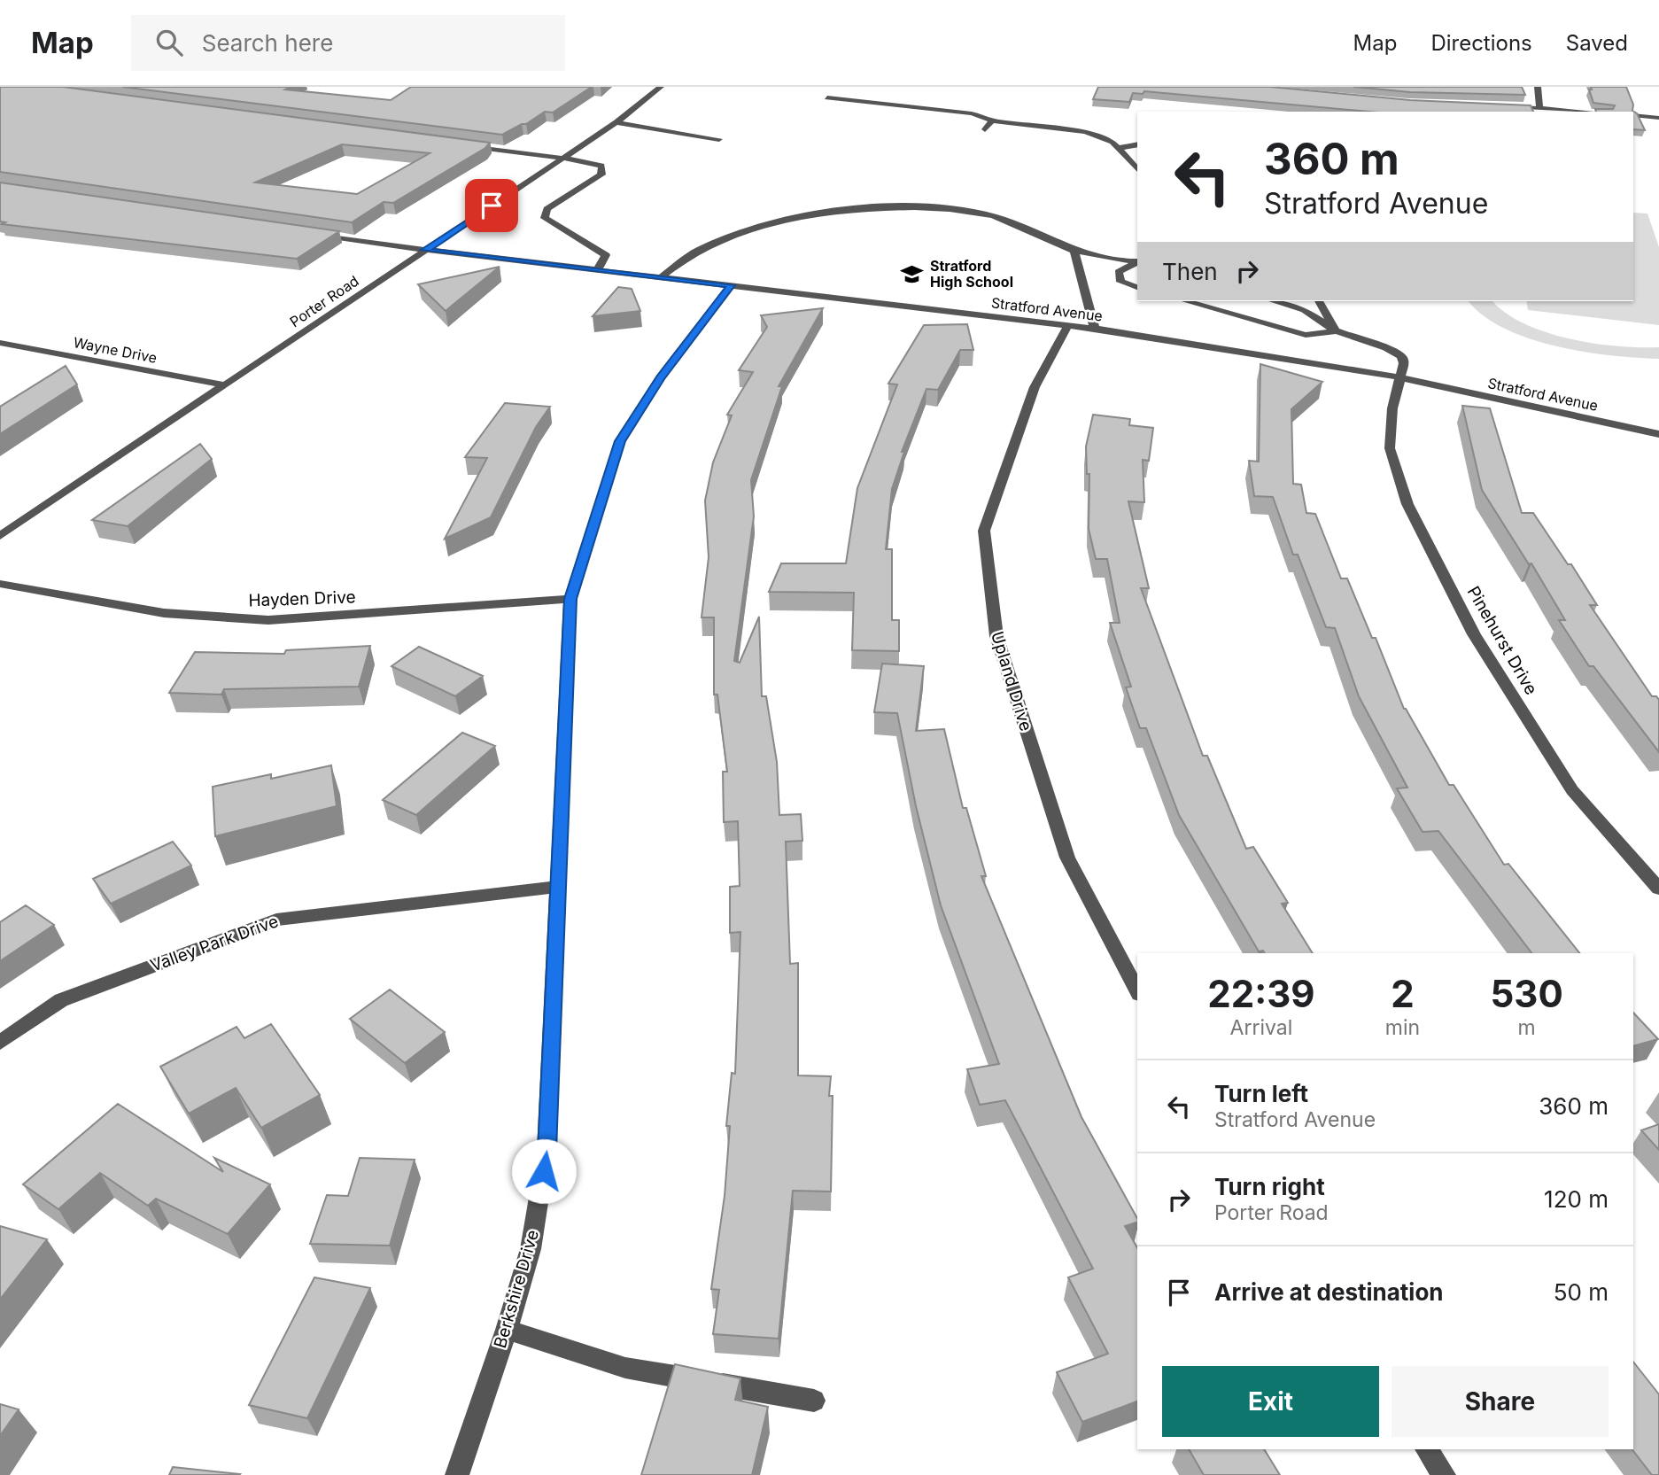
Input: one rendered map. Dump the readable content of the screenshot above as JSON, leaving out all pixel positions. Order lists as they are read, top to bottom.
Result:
{
  "streets": {
    "street": [
      "Porter Road",
      "Stratford Avenue",
      "Wayne Drive",
      "Hayden Drive",
      "Pinehurst Drive",
      "Upland Drive",
      "Valley Park Drive",
      "Berkshire Drive"
    ]
  },
  "crossings": [
    ["Porter Road", "Stratford Avenue"],
    ["Porter Road", "Wayne Drive"],
    ["Stratford Avenue", "Pinehurst Drive"],
    ["Stratford Avenue", "Upland Drive"],
    ["Stratford Avenue", "Berkshire Drive"],
    ["Hayden Drive", "Berkshire Drive"],
    ["Valley Park Drive", "Berkshire Drive"]
  ],
  "places": {
    "school or university": ["Stratford High School"]
  },
  "page": {
    "header": "Map",
    "search": "Search here",
    "nav": ["Map", "Directions", "Saved"],
    "turn": ["360 m", "Stratford Avenue"],
    "then": "Then",
    "eta": [
      "22:39",
      "Arrival",
      "2",
      "min",
      "530",
      "m"
    ],
    "list": [
      {
        "name": "Turn left",
        "note": "Stratford Avenue",
        "value": "360 m"
      },
      {
        "name": "Turn right",
        "note": "Porter Road",
        "value": "120 m"
      },
      {
        "name": "Arrive at destination",
        "value": "50 m"
      }
    ],
    "buttons": ["Exit", "Share"]
  }
}
